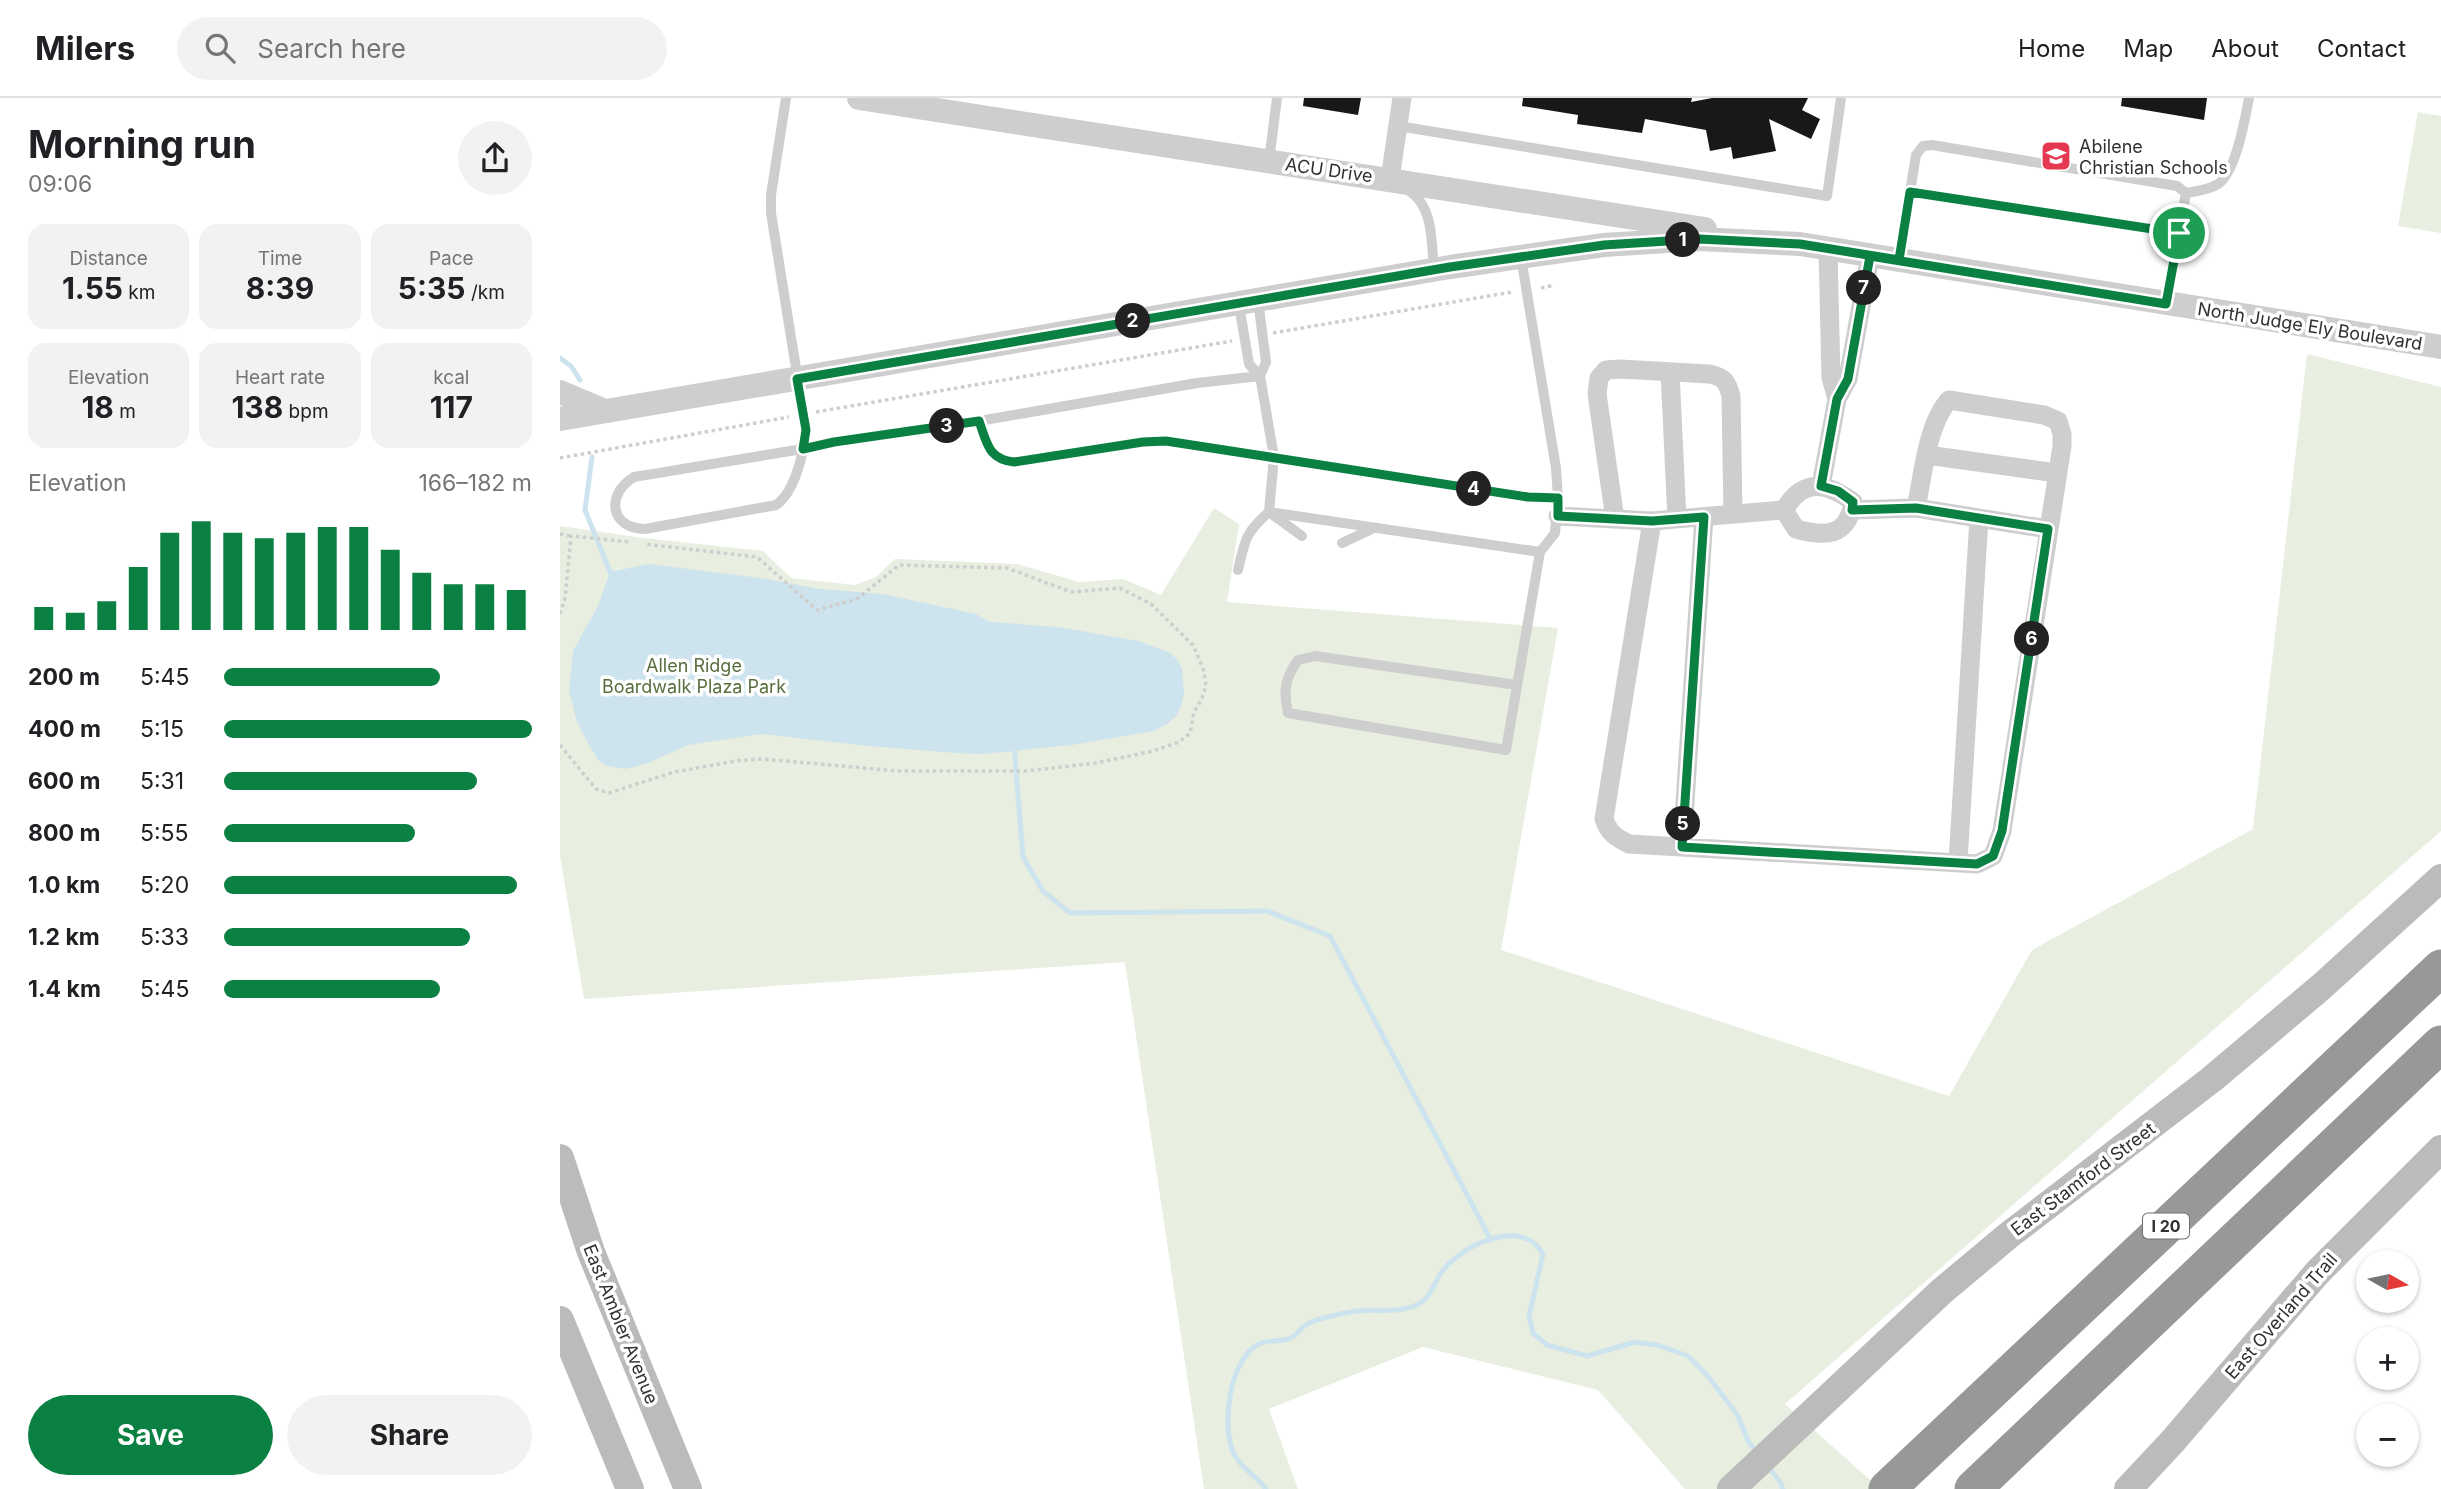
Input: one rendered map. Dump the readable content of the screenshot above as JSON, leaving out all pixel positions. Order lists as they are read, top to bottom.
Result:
{
  "streets": {
    "highway": ["I 20"],
    "main road": ["East Stamford Street", "East Overland Trail", "East Ambler Avenue"],
    "street": ["ACU Drive", "North Judge Ely Boulevard"]
  },
  "crossings": [
    ["ACU Drive", "North Judge Ely Boulevard"]
  ],
  "parks": ["Allen Ridge Boardwalk Plaza Park"],
  "places": {
    "school or university": ["Abilene Christian Schools"]
  },
  "north": "right",
  "page": {
    "header": "Milers",
    "search": "Search here",
    "nav": [
      "Home",
      "Map",
      "About",
      "Contact"
    ],
    "heading": ["Morning run", "09:06"],
    "stats": [
      ["Distance", "1.55 km"],
      ["Time", "8:39"],
      ["Pace", "5:35 /km"],
      ["Elevation", "18 m"],
      ["Heart rate", "138 bpm"],
      ["kcal", "117"]
    ],
    "pins": [
      "1",
      "7",
      "2",
      "3",
      "4",
      "6",
      "5"
    ],
    "chart": ["Elevation", "166–182 m"],
    "list": [
      {
        "name": "200 m",
        "note": "5:45"
      },
      {
        "name": "400 m",
        "note": "5:15"
      },
      {
        "name": "600 m",
        "note": "5:31"
      },
      {
        "name": "800 m",
        "note": "5:55"
      },
      {
        "name": "1.0 km",
        "note": "5:20"
      },
      {
        "name": "1.2 km",
        "note": "5:33"
      },
      {
        "name": "1.4 km",
        "note": "5:45"
      }
    ],
    "map_buttons": ["+", "−"],
    "buttons": ["Save", "Share"]
  }
}
